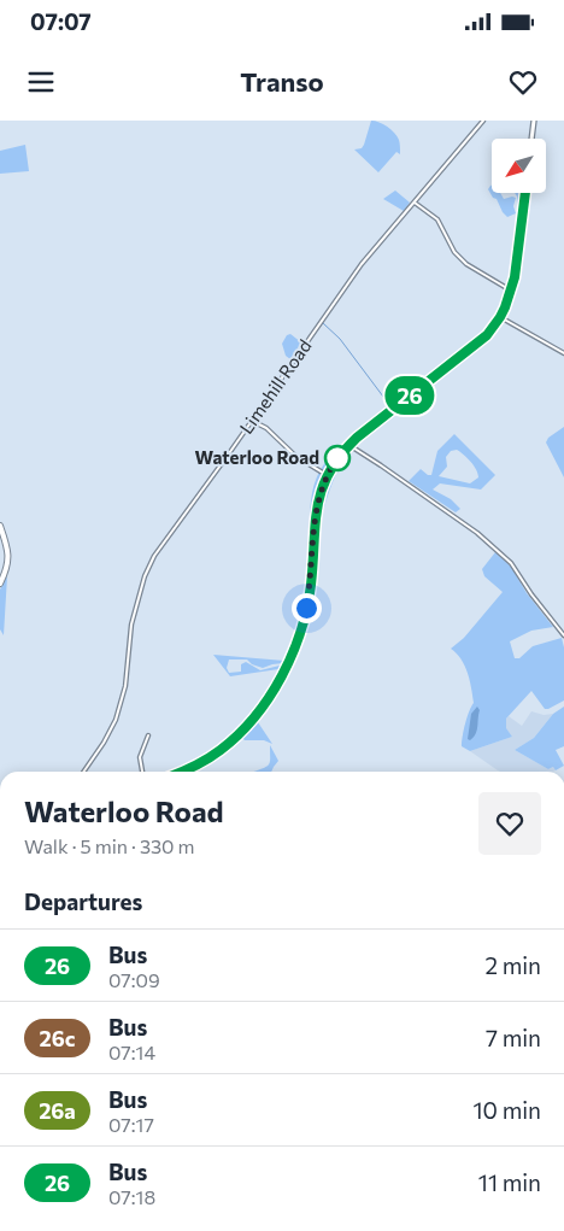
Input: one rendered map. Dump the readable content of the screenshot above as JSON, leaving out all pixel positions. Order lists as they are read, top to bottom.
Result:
{
  "streets": {
    "street": ["Limehill Road"]
  },
  "places": ["Waterloo Road"],
  "lines": ["bus line 26"],
  "north": "bottom left",
  "page": {
    "status": "07:07",
    "header": "Transo",
    "on_map": "26",
    "heading": [
      ["Waterloo Road", "Walk · 5 min · 330 m"],
      "Departures"
    ],
    "list": [
      {
        "mark": "26",
        "name": "Bus",
        "note": "07:09",
        "value": "2 min"
      },
      {
        "mark": "26c",
        "name": "Bus",
        "note": "07:14",
        "value": "7 min"
      },
      {
        "mark": "26a",
        "name": "Bus",
        "note": "07:17",
        "value": "10 min"
      },
      {
        "mark": "26",
        "name": "Bus",
        "note": "07:18",
        "value": "11 min"
      }
    ]
  }
}
